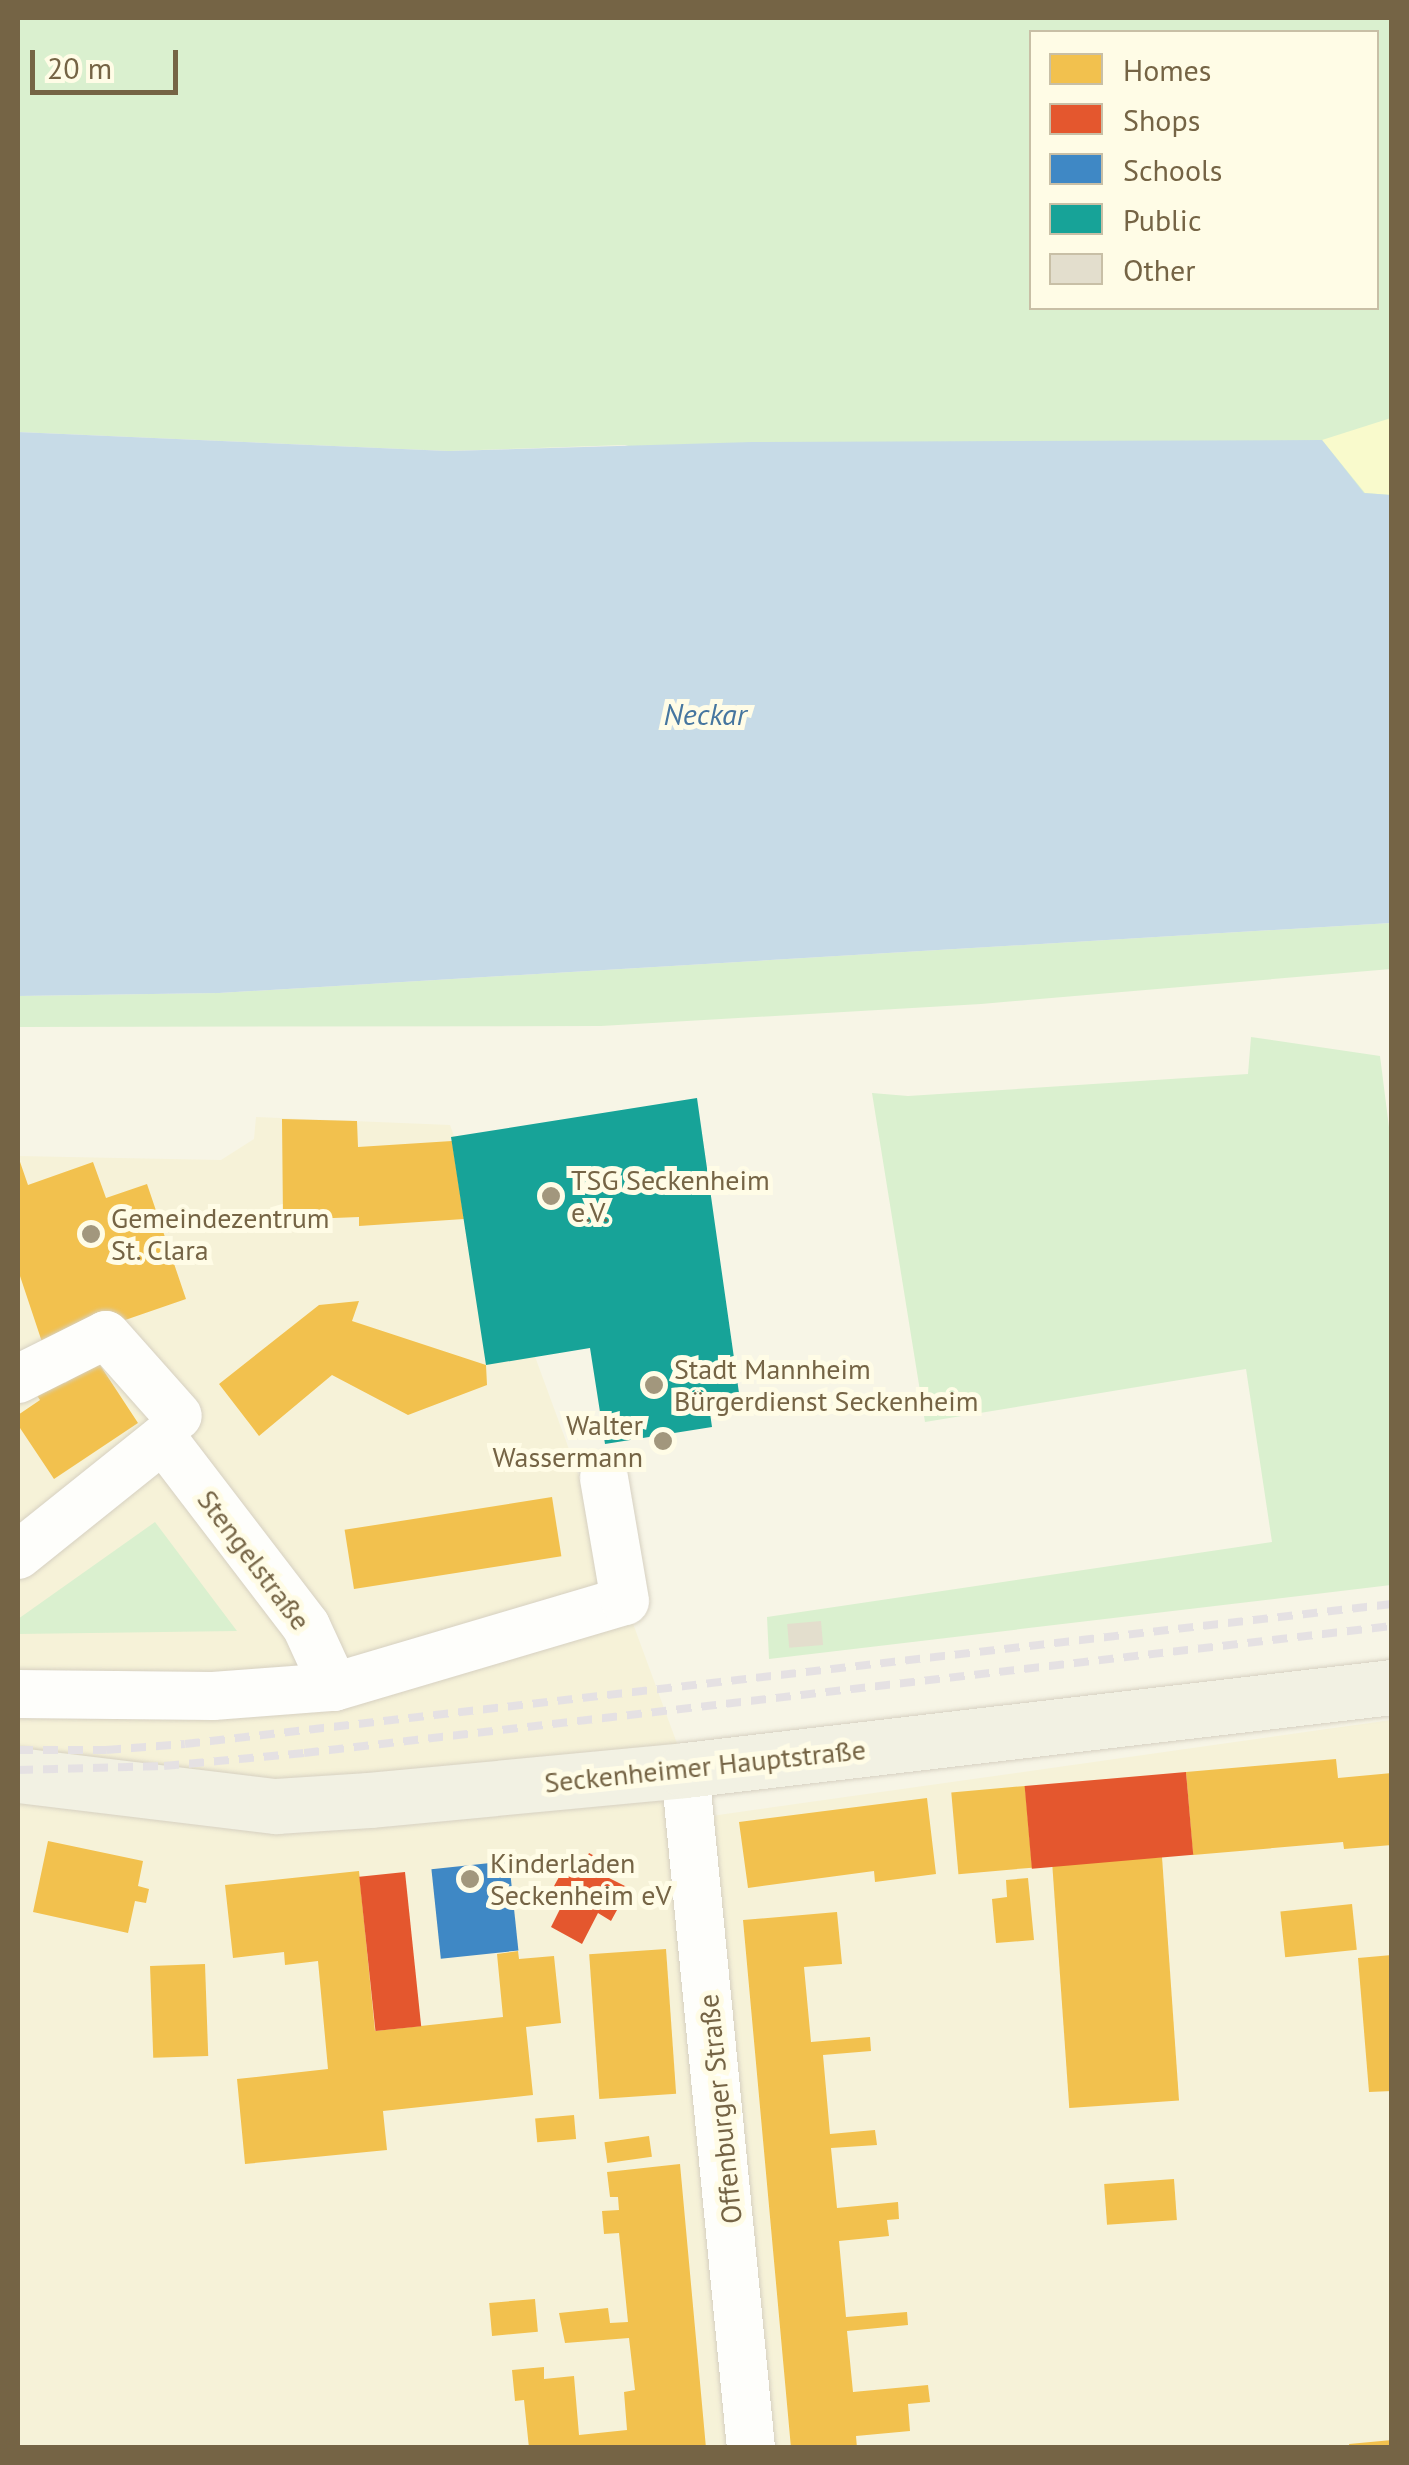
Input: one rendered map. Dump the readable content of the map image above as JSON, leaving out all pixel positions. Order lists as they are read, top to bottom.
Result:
{
  "streets": {
    "main road": ["Seckenheimer Hauptstraße"],
    "street": ["Stengelstraße", "Offenburger Straße"]
  },
  "crossings": [
    ["Seckenheimer Hauptstraße", "Offenburger Straße"]
  ],
  "water": ["Neckar"],
  "places": [
    "TSG Seckenheim e.V.",
    "Gemeindezentrum St. Clara",
    "Stadt Mannheim Bürgerdienst Seckenheim",
    "Walter Wassermann",
    "Kinderladen Seckenheim eV"
  ],
  "legend": [
    "Homes",
    "Shops",
    "Schools",
    "Public",
    "Other"
  ],
  "scale_bar": "20 m"
}
